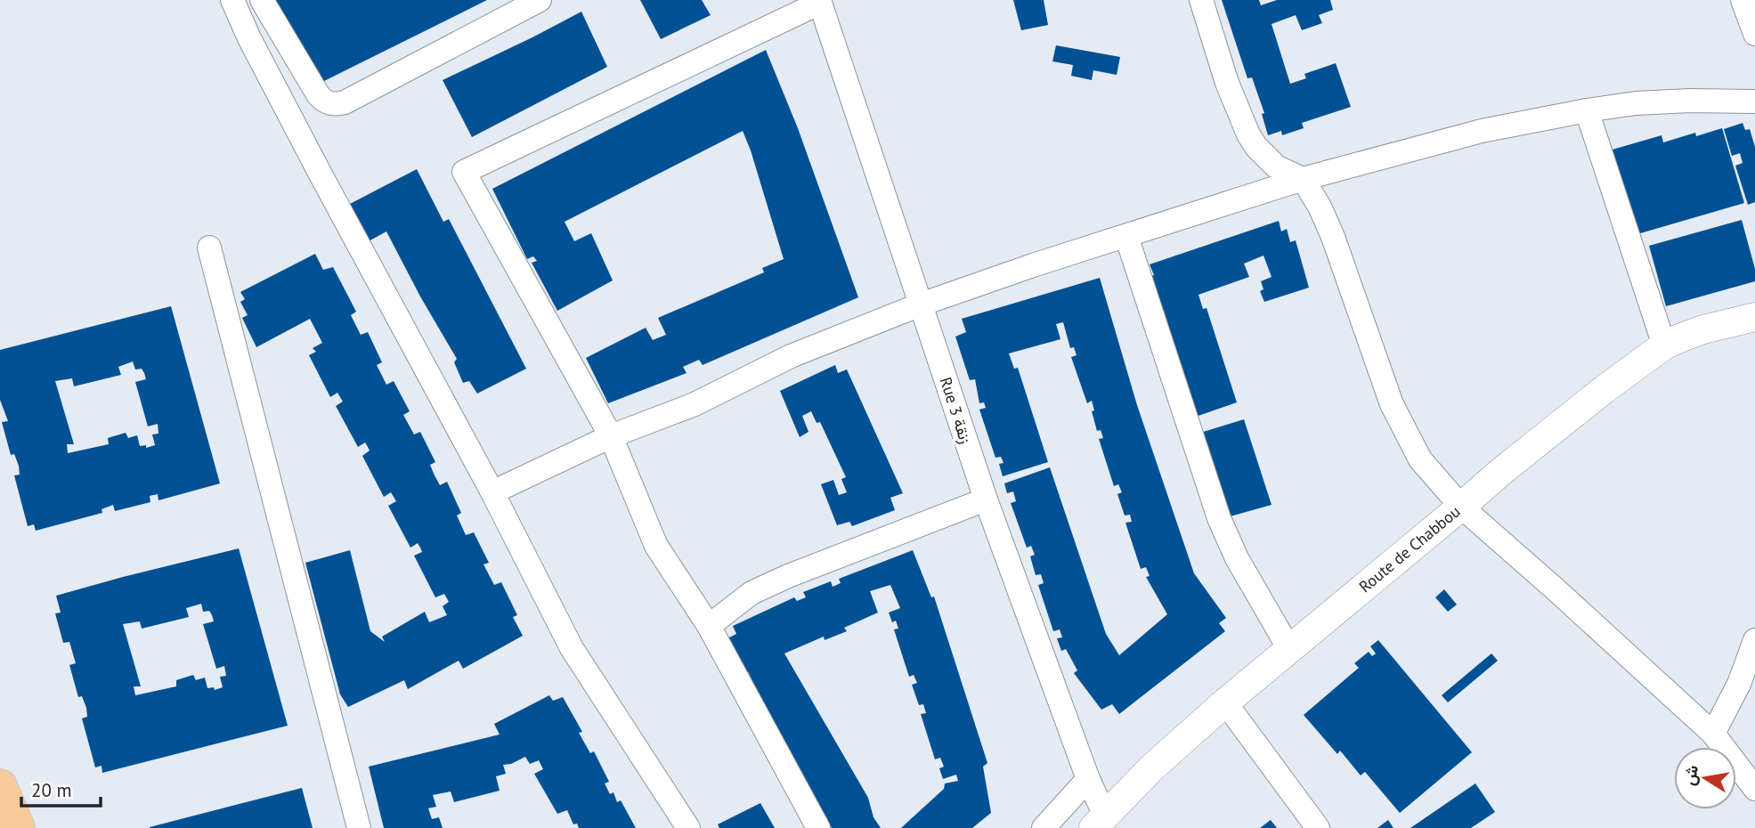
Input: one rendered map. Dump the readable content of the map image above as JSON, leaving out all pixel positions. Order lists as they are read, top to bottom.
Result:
{
  "streets": {
    "street": ["Rue 3 زنقة", "Route de Chabbou"]
  },
  "crossings": [
    ["Rue 3 زنقة", "Route de Chabbou"]
  ],
  "scale_bar": "20 m",
  "north": "left"
}
